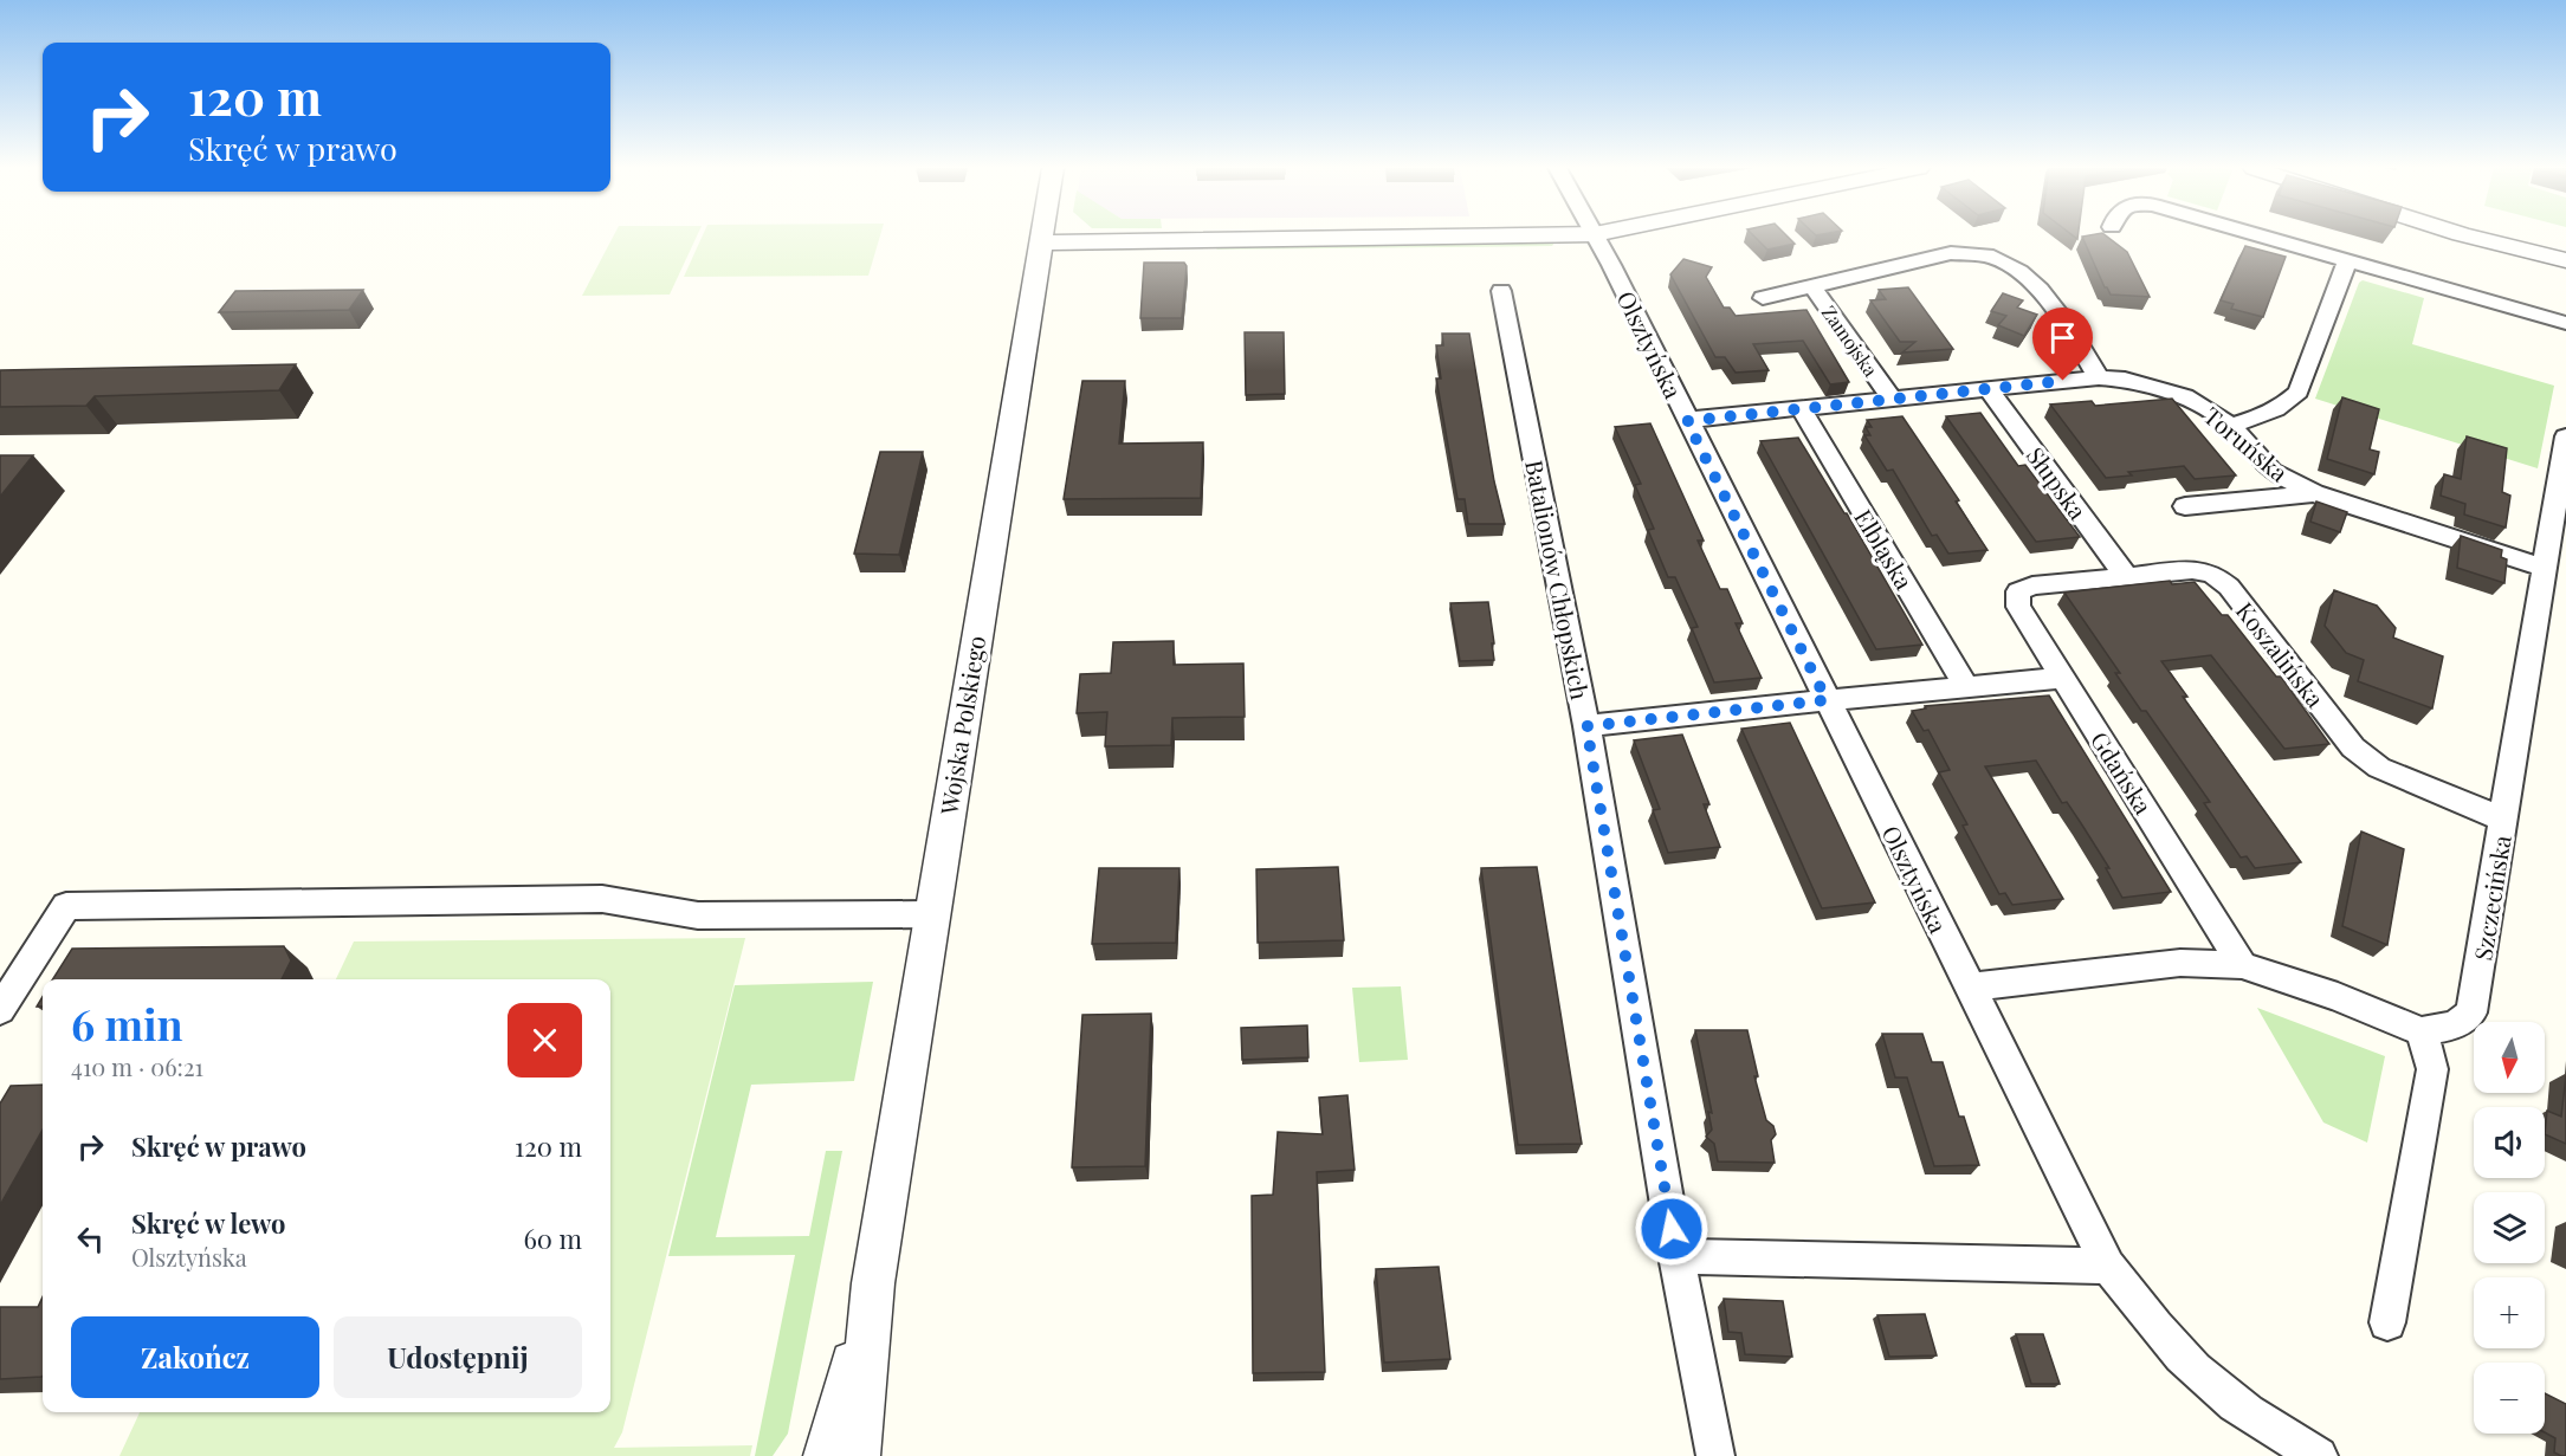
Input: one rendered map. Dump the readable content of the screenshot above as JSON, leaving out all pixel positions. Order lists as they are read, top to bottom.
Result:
{
  "streets": {
    "street": [
      "Zamojska",
      "Olsztyńska",
      "Toruńska",
      "Słupska",
      "Elbląska",
      "Batalionów Chłopskich",
      "Koszalińska",
      "Wojska Polskiego",
      "Gdańska",
      "Szczecińska"
    ]
  },
  "crossings": [
    ["Zamojska", "Toruńska"],
    ["Olsztyńska", "Toruńska"],
    ["Toruńska", "Słupska"],
    ["Toruńska", "Elbląska"],
    ["Toruńska", "Szczecińska"],
    ["Słupska", "Koszalińska"],
    ["Koszalińska", "Gdańska"],
    ["Koszalińska", "Szczecińska"]
  ],
  "north": "bottom",
  "page": {
    "turn": ["120 m", "Skręć w prawo"],
    "heading": ["6 min", "410 m · 06:21"],
    "map_buttons": ["+", "−"],
    "list": [
      {
        "name": "Skręć w prawo",
        "value": "120 m"
      },
      {
        "name": "Skręć w lewo",
        "note": "Olsztyńska",
        "value": "60 m"
      }
    ],
    "buttons": ["Zakończ", "Udostępnij"]
  }
}
